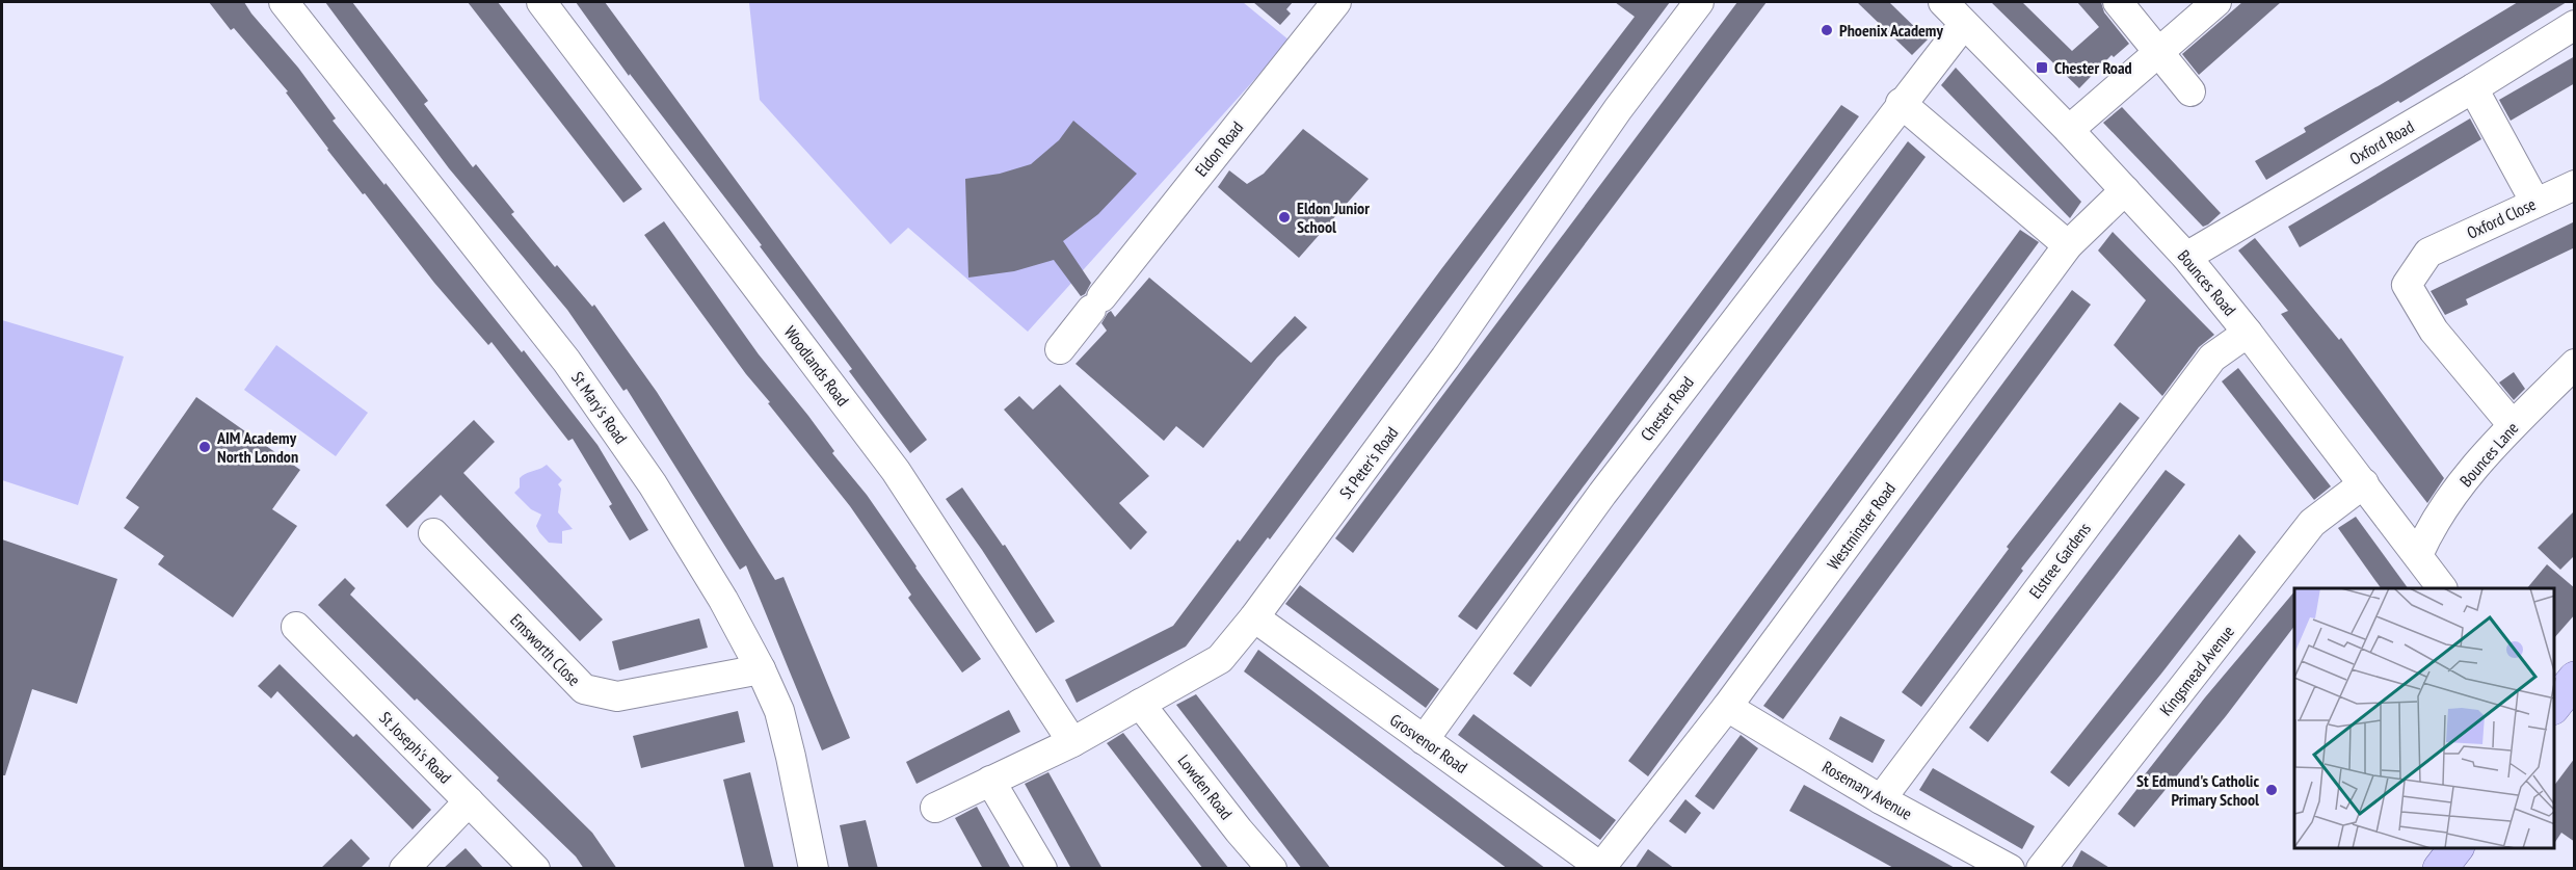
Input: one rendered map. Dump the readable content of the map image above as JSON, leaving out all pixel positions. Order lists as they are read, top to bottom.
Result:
{
  "streets": {
    "street": [
      "Oxford Road",
      "Eldon Road",
      "Oxford Close",
      "Bounces Road",
      "Woodlands Road",
      "St Mary's Road",
      "Chester Road",
      "Bounces Lane",
      "St Peter's Road",
      "Westminster Road",
      "Elstree Gardens",
      "Emsworth Close",
      "Kingsmead Avenue",
      "Grosvenor Road",
      "St Joseph's Road",
      "Lowden Road",
      "Rosemary Avenue"
    ]
  },
  "crossings": [
    ["Oxford Road", "Bounces Road"],
    ["Oxford Close", "Bounces Lane"],
    ["Bounces Road", "Chester Road"],
    ["Bounces Road", "Bounces Lane"],
    ["Bounces Road", "Westminster Road"],
    ["Bounces Road", "Elstree Gardens"],
    ["Bounces Road", "Kingsmead Avenue"],
    ["Woodlands Road", "St Peter's Road"],
    ["St Mary's Road", "Emsworth Close"],
    ["Chester Road", "Grosvenor Road"],
    ["St Peter's Road", "Grosvenor Road"],
    ["St Peter's Road", "Lowden Road"],
    ["Westminster Road", "Grosvenor Road"],
    ["Westminster Road", "Rosemary Avenue"],
    ["Elstree Gardens", "Rosemary Avenue"]
  ],
  "places": {
    "other": [
      "Phoenix Academy",
      "Eldon Junior School",
      "AIM Academy North London",
      "St Edmund's Catholic Primary School"
    ],
    "transit": ["Chester Road"]
  }
}
